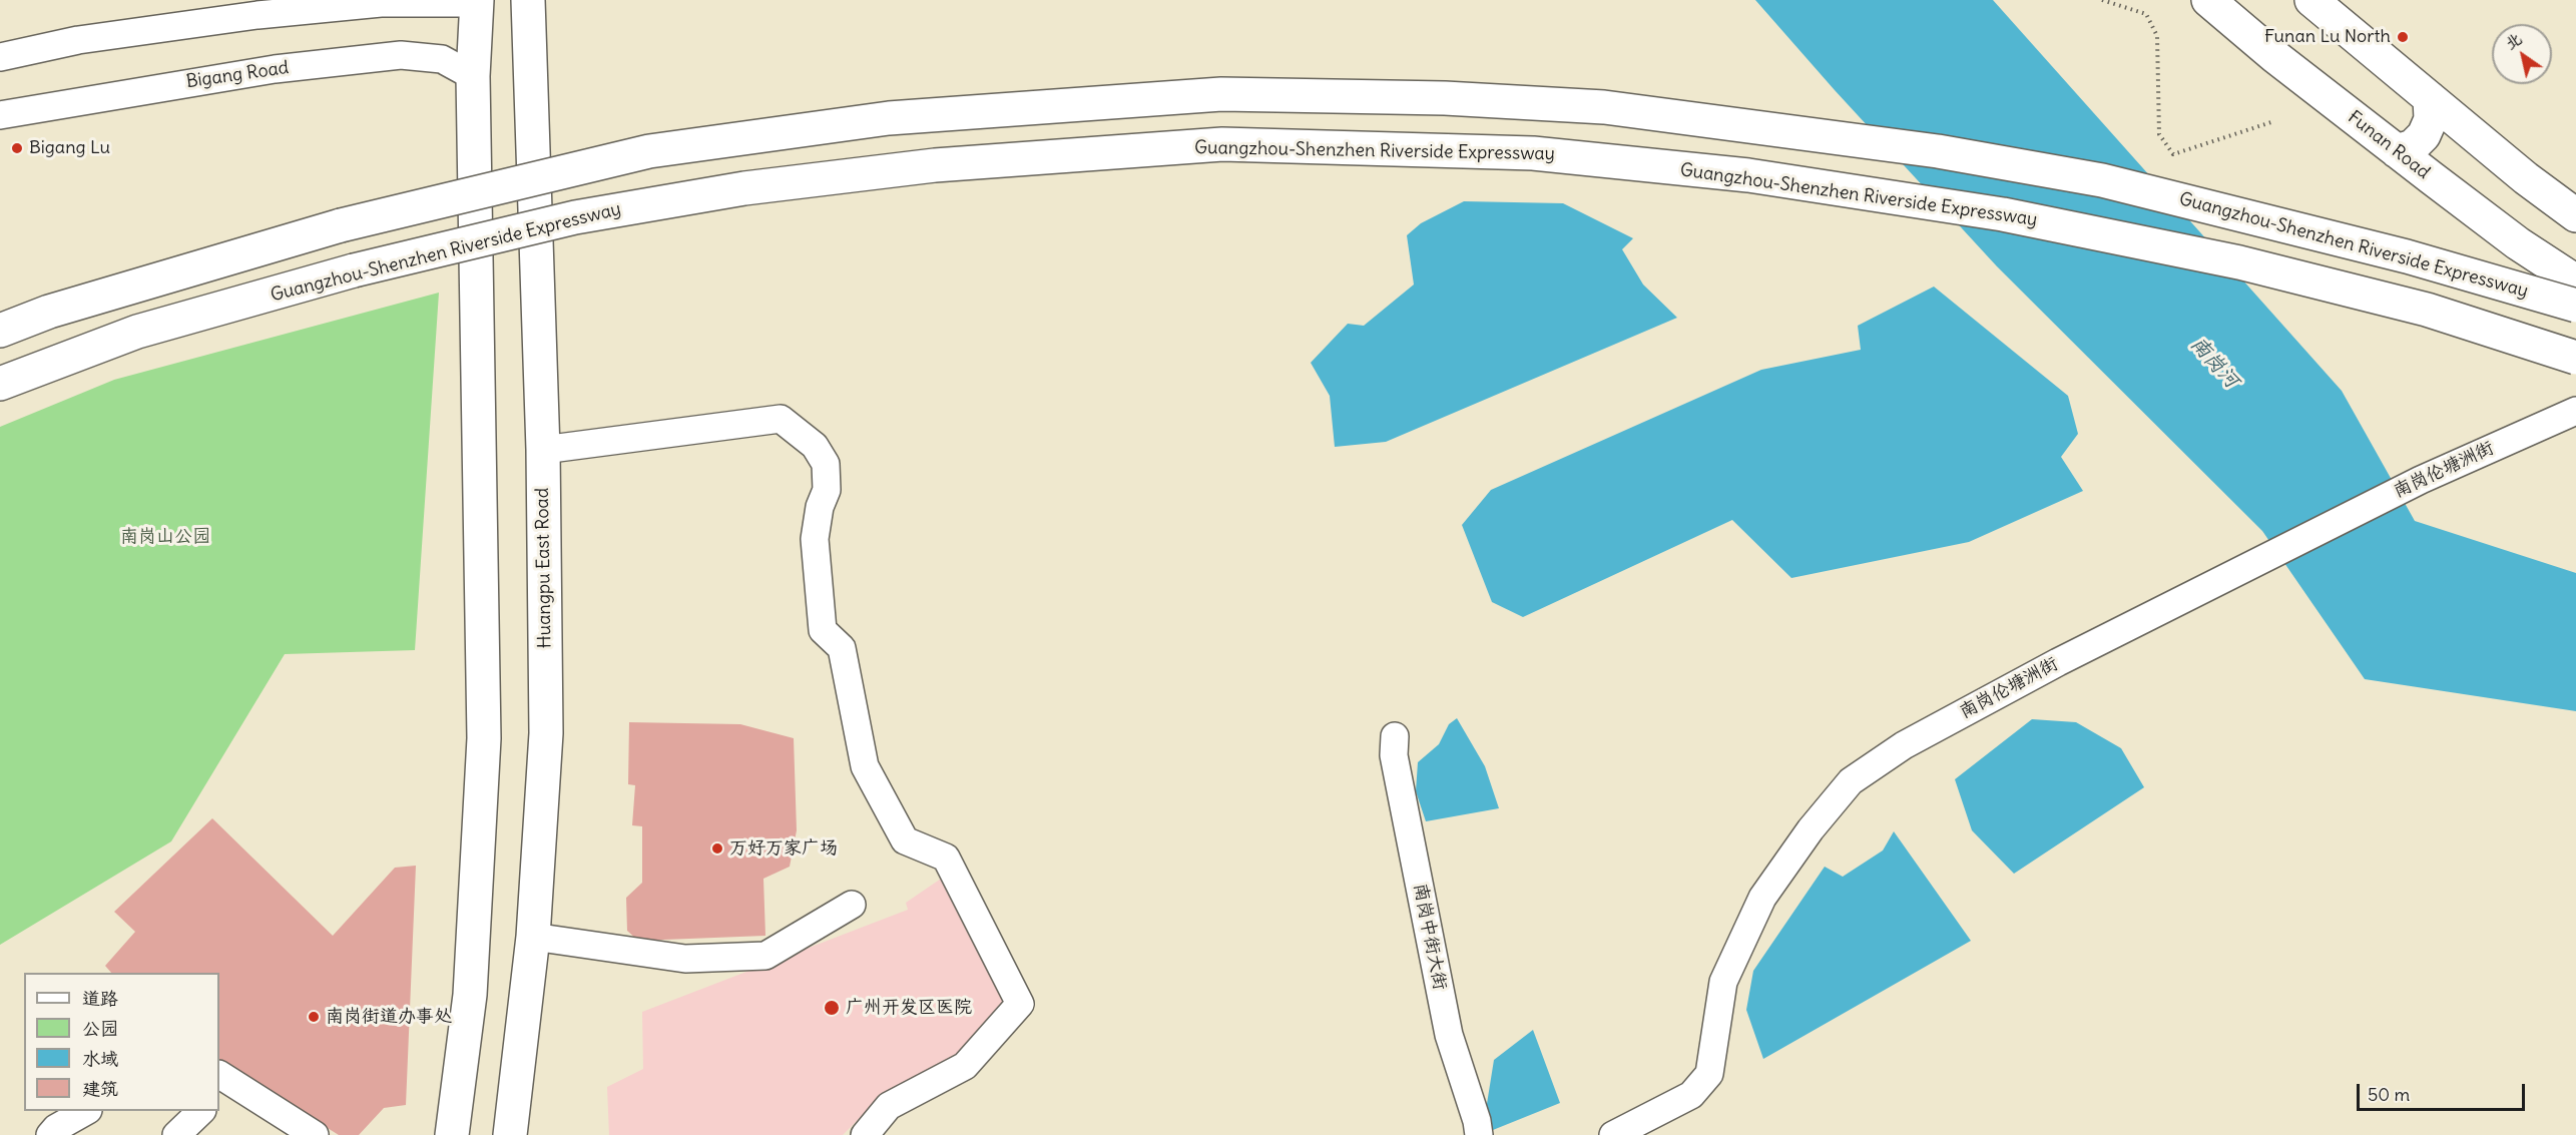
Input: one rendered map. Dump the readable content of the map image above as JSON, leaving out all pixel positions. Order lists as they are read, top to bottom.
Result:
{
  "streets": {
    "main road": ["Funan Road", "Guangzhou-Shenzhen Riverside Expressway", "Huangpu East Road"],
    "street": ["Bigang Road", "南岗伦塘洲街", "南岗中街大街"]
  },
  "water": ["南岗河"],
  "parks": ["南岗山公园"],
  "places": [
    "Funan Lu North",
    "Bigang Lu",
    "万好万家广场",
    "广州开发区医院",
    "南岗街道办事处"
  ],
  "legend": [
    "道路",
    "公园",
    "水域",
    "建筑"
  ],
  "scale_bar": "50 m",
  "north": "top left"
}
